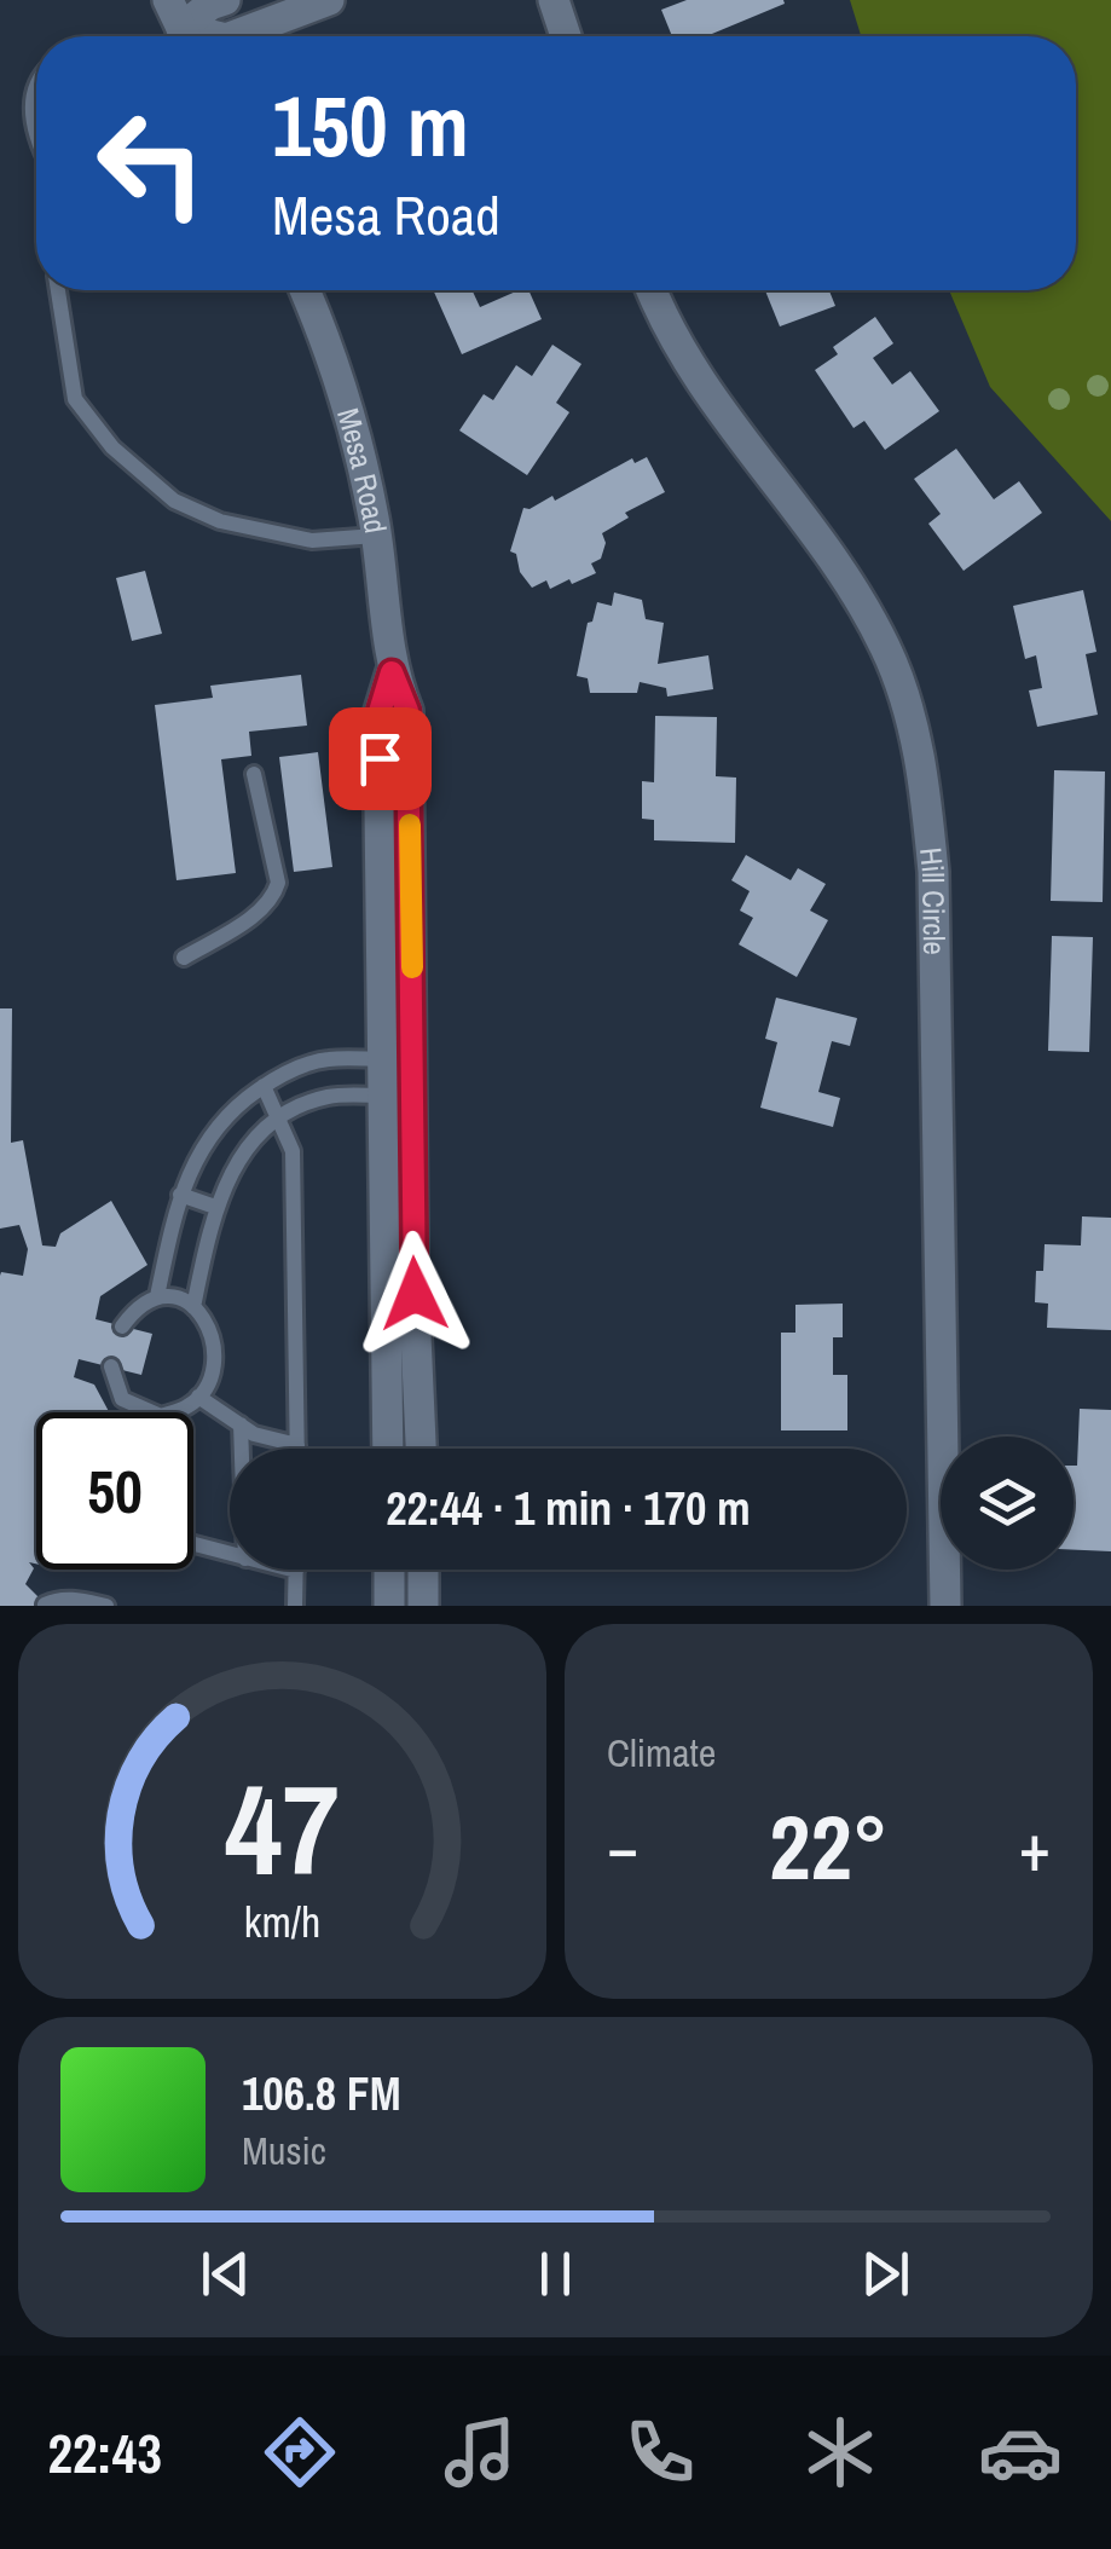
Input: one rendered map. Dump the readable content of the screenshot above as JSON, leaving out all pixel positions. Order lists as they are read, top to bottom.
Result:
{
  "streets": {
    "main road": ["Mesa Road", "Hill Circle"]
  },
  "page": {
    "turn": ["150 m", "Mesa Road"],
    "limit": "50",
    "trip": "22:44 · 1 min · 170 m",
    "tile": "Climate",
    "heat": ["−", "22°", "+"],
    "song": ["106.8 FM", "Music"],
    "tabs": "22:43",
    "gauge": ["47", "km/h"]
  }
}
